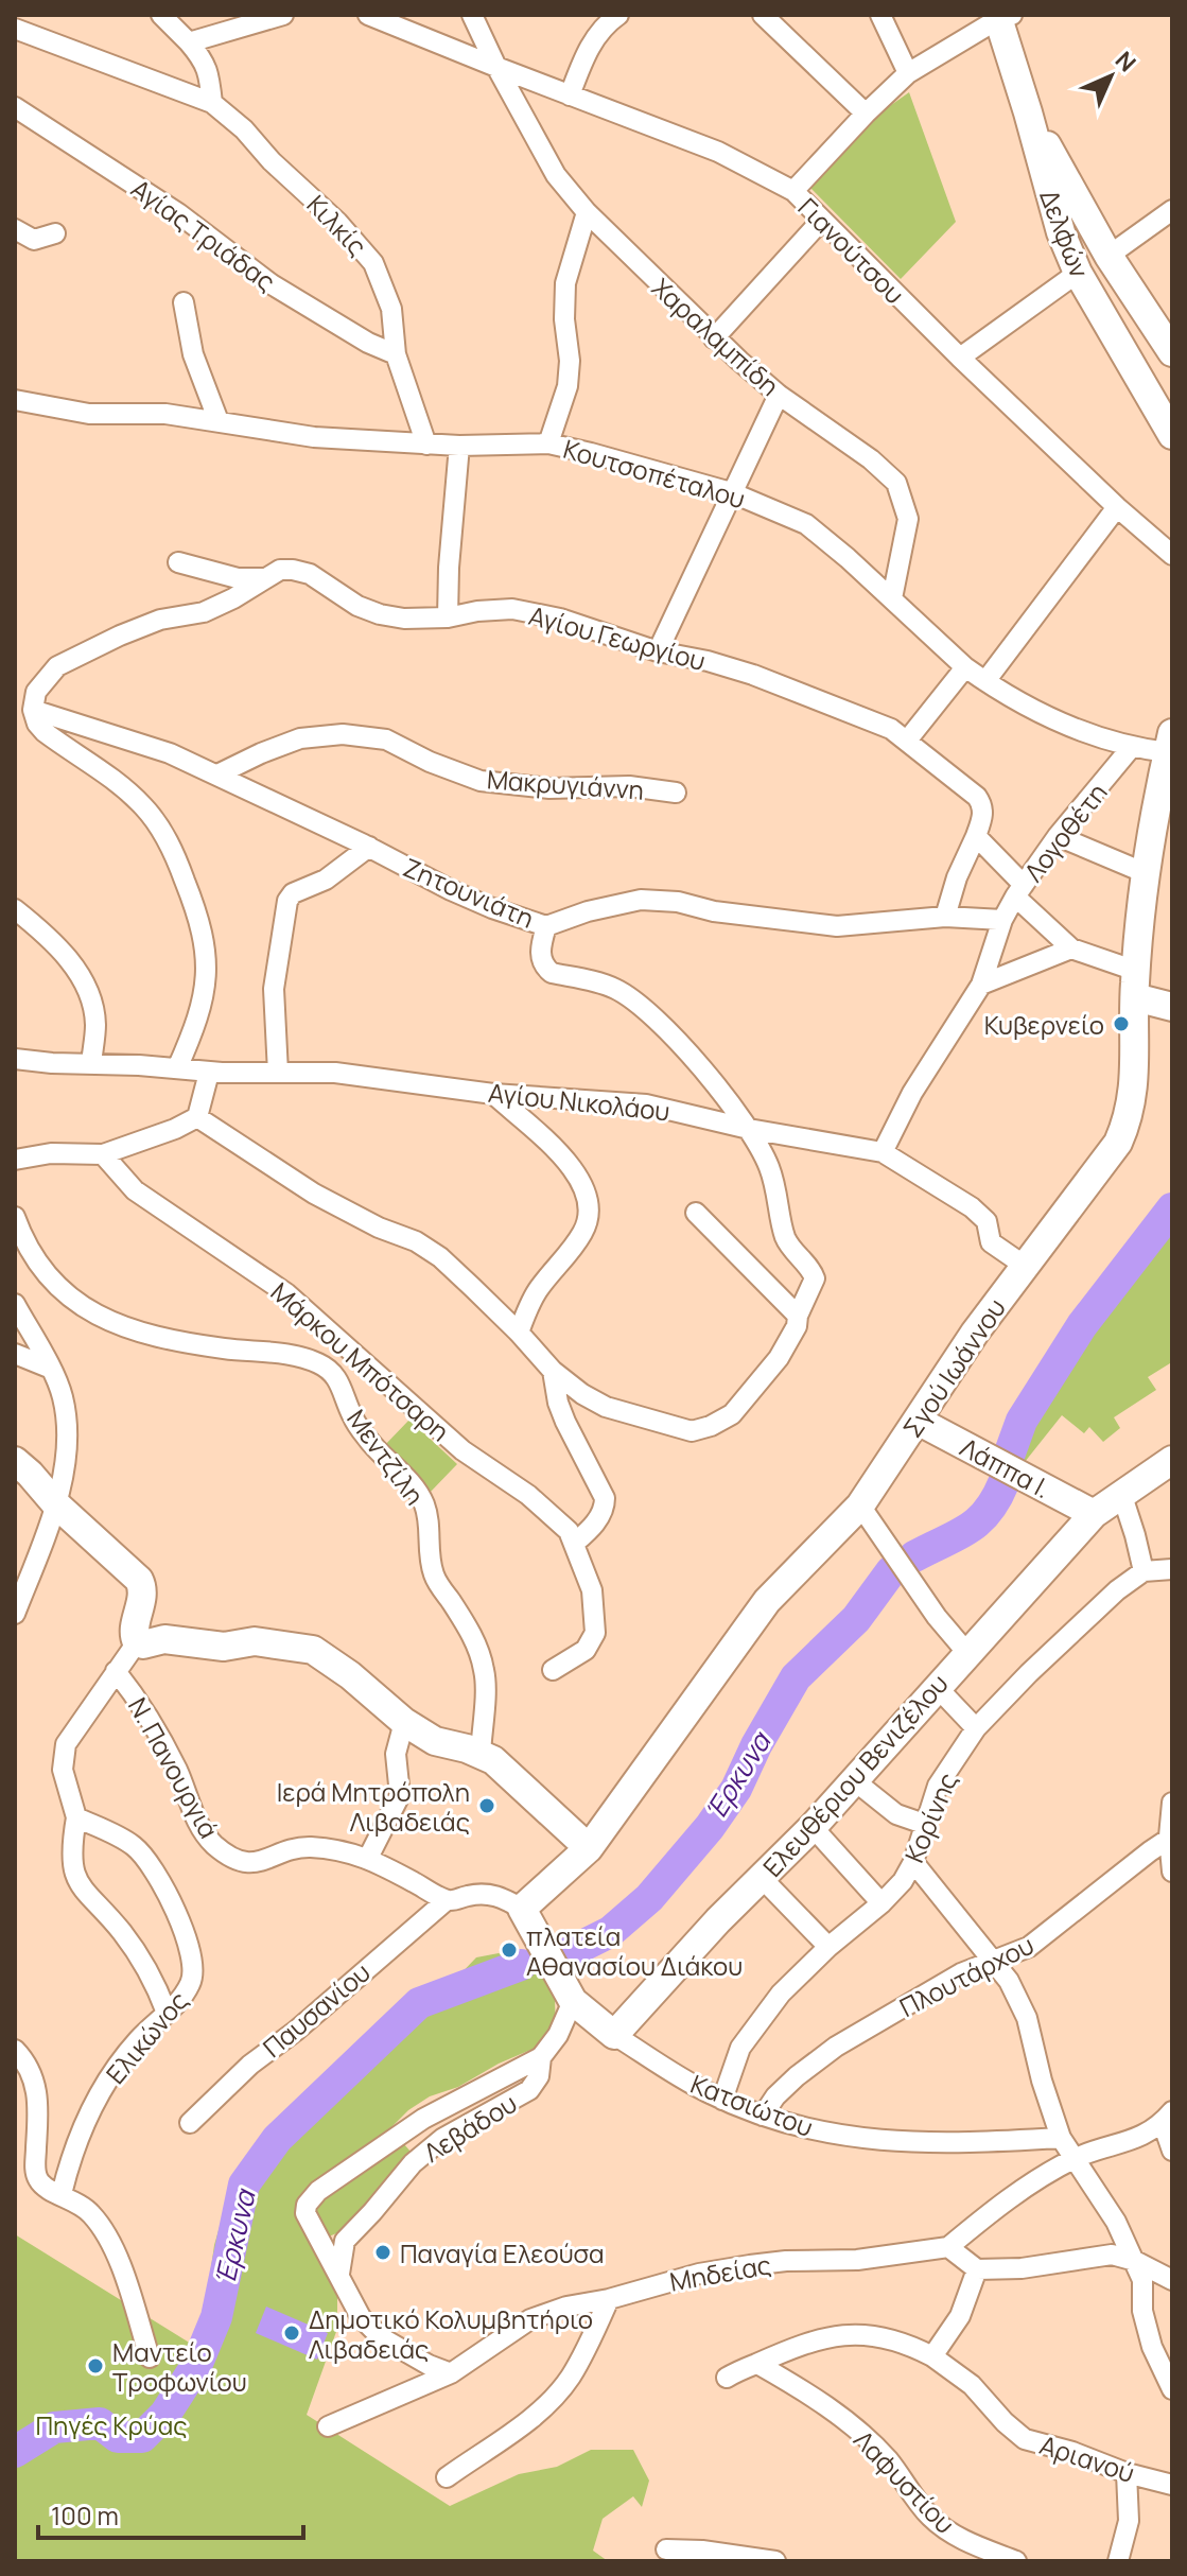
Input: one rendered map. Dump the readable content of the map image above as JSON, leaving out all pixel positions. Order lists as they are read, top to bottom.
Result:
{
  "streets": {
    "main road": [
      "Δελφών",
      "Σγού Ιωάννου",
      "Λάππα Ι.",
      "Ελευθέριου Βενιζέλου",
      "Κατσιώτου"
    ],
    "street": [
      "Κιλκίς",
      "Αγίας Τριάδας",
      "Γιανούτσου",
      "Χαραλαμπίδη",
      "Κουτσοπέταλου",
      "Αγίου Γεωργίου",
      "Μακρυγιάννη",
      "Λογοθέτη",
      "Ζητουνιάτη",
      "Αγίου Νικολάου",
      "Μάρκου Μπότσαρη",
      "Μεντζίλη",
      "Ν. Πανουργιά",
      "Κορίνης",
      "Πλουτάρχου",
      "Παυσανίου",
      "Ελικώνος",
      "Λεβάδου",
      "Μηδείας",
      "Αριανού",
      "Λαφυστίου"
    ]
  },
  "crossings": [
    ["Κιλκίς", "Αγίας Τριάδας"],
    ["Κιλκίς", "Κουτσοπέταλου"],
    ["Γιανούτσου", "Χαραλαμπίδη"],
    ["Χαραλαμπίδη", "Κουτσοπέταλου"],
    ["Κουτσοπέταλου", "Λογοθέτη"],
    ["Κουτσοπέταλου", "Σγού Ιωάννου"],
    ["Μακρυγιάννη", "Ζητουνιάτη"],
    ["Σγού Ιωάννου", "Λάππα Ι."],
    ["Σγού Ιωάννου", "Κατσιώτου"],
    ["Λάππα Ι.", "Ελευθέριου Βενιζέλου"],
    ["Ν. Πανουργιά", "Παυσανίου"],
    ["Ελευθέριου Βενιζέλου", "Κατσιώτου"],
    ["Κορίνης", "Κατσιώτου"],
    ["Πλουτάρχου", "Κατσιώτου"],
    ["Κατσιώτου", "Λεβάδου"],
    ["Αριανού", "Λαφυστίου"]
  ],
  "water": ["Έρκυνα"],
  "parks": ["Πηγές Κρύας"],
  "places": [
    "Κυβερνείο",
    "Ιερά Μητρόπολη Λιβαδειάς",
    "πλατεία Αθανασίου Διάκου",
    "Παναγία Ελεούσα",
    "Δημοτικό Κολυμβητήριο Λιβαδειάς",
    "Μαντείο Τροφωνίου"
  ],
  "scale_bar": "100 m",
  "north": "top right"
}
